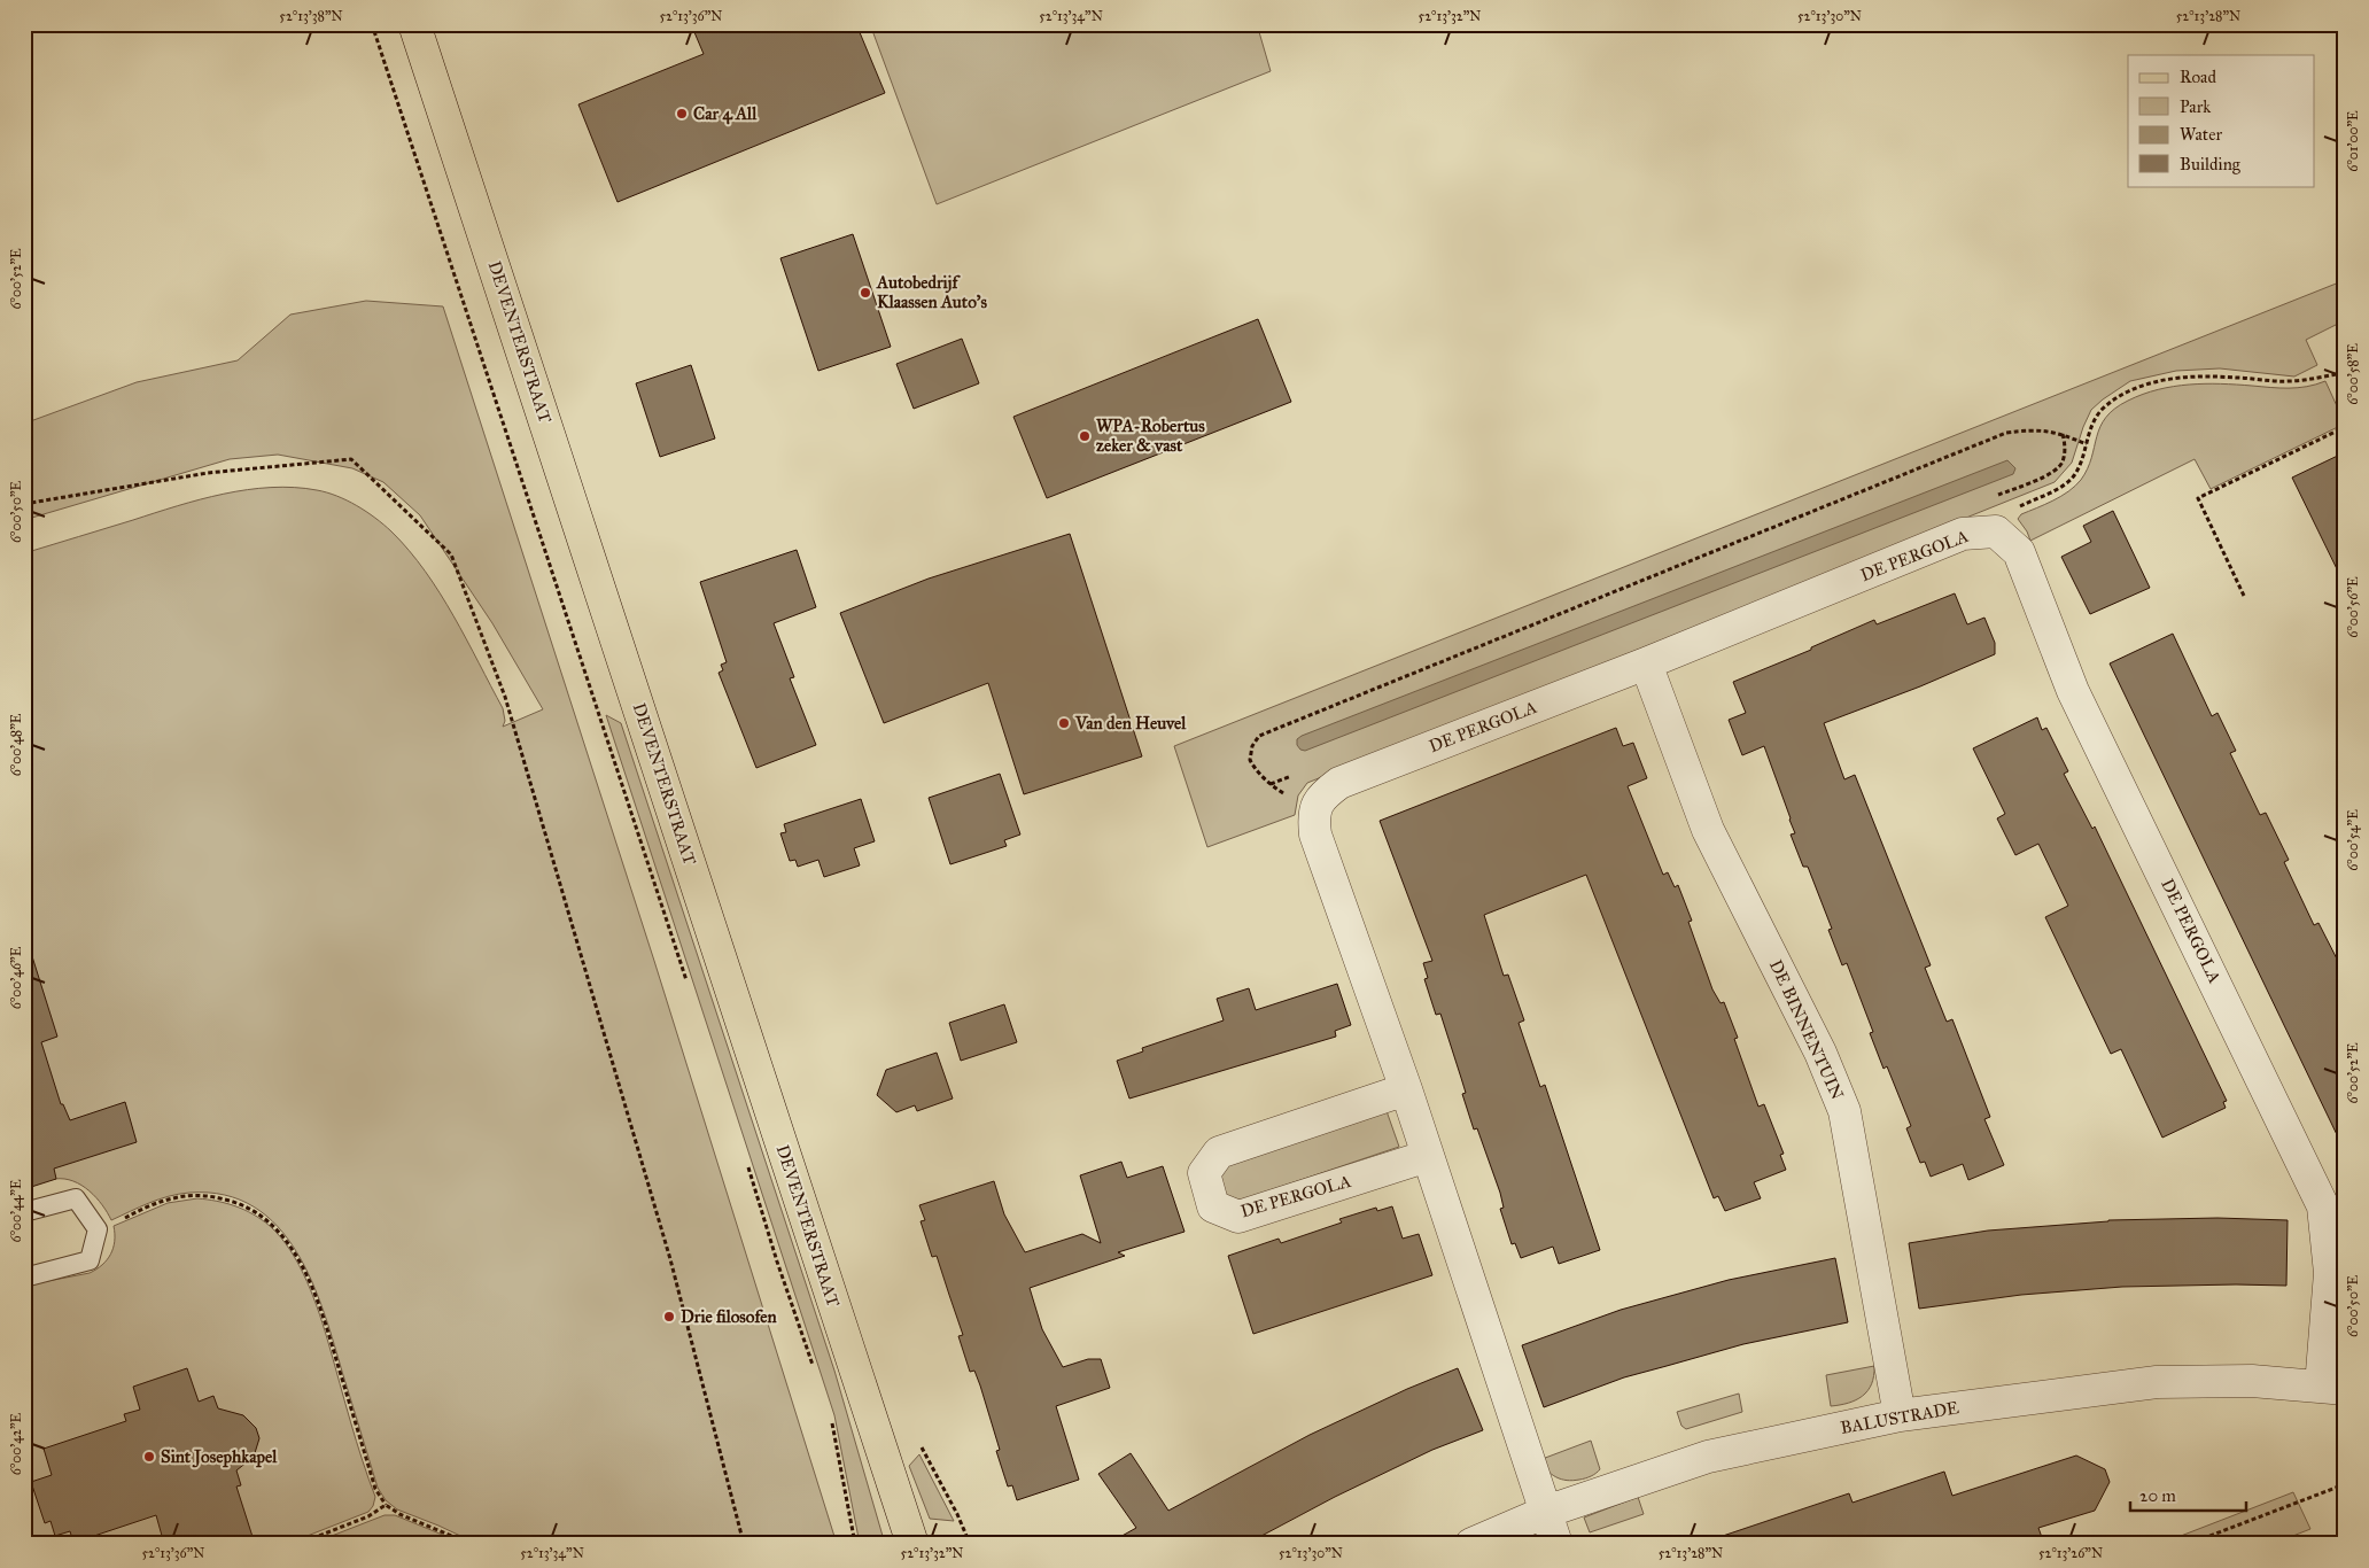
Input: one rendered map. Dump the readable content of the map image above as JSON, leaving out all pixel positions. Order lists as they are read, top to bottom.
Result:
{
  "streets": {
    "main road": ["DEVENTERSTRAAT"],
    "street": ["DE PERGOLA", "DE BINNENTUIN", "BALUSTRADE"]
  },
  "crossings": [
    ["DE PERGOLA", "DE BINNENTUIN"],
    ["DE PERGOLA", "BALUSTRADE"],
    ["DE BINNENTUIN", "BALUSTRADE"]
  ],
  "places": [
    "Car 4 All",
    "Autobedrijf Klaassen Auto's",
    "WPA-Robertus zeker & vast",
    "Van den Heuvel",
    "Drie filosofen",
    "Sint Josephkapel"
  ],
  "legend": [
    "Road",
    "Park",
    "Water",
    "Building"
  ],
  "scale_bar": "20 m",
  "coordinates": [
    "52°13'38\"N",
    "52°13'36\"N",
    "52°13'34\"N",
    "52°13'32\"N",
    "52°13'30\"N",
    "52°13'28\"N",
    "6°01'00\"E",
    "6°00'52\"E",
    "6°00'58\"E",
    "6°00'50\"E",
    "6°00'56\"E",
    "6°00'48\"E",
    "6°00'54\"E",
    "6°00'46\"E",
    "6°00'44\"E",
    "6°00'42\"E",
    "52°13'26\"N"
  ]
}
